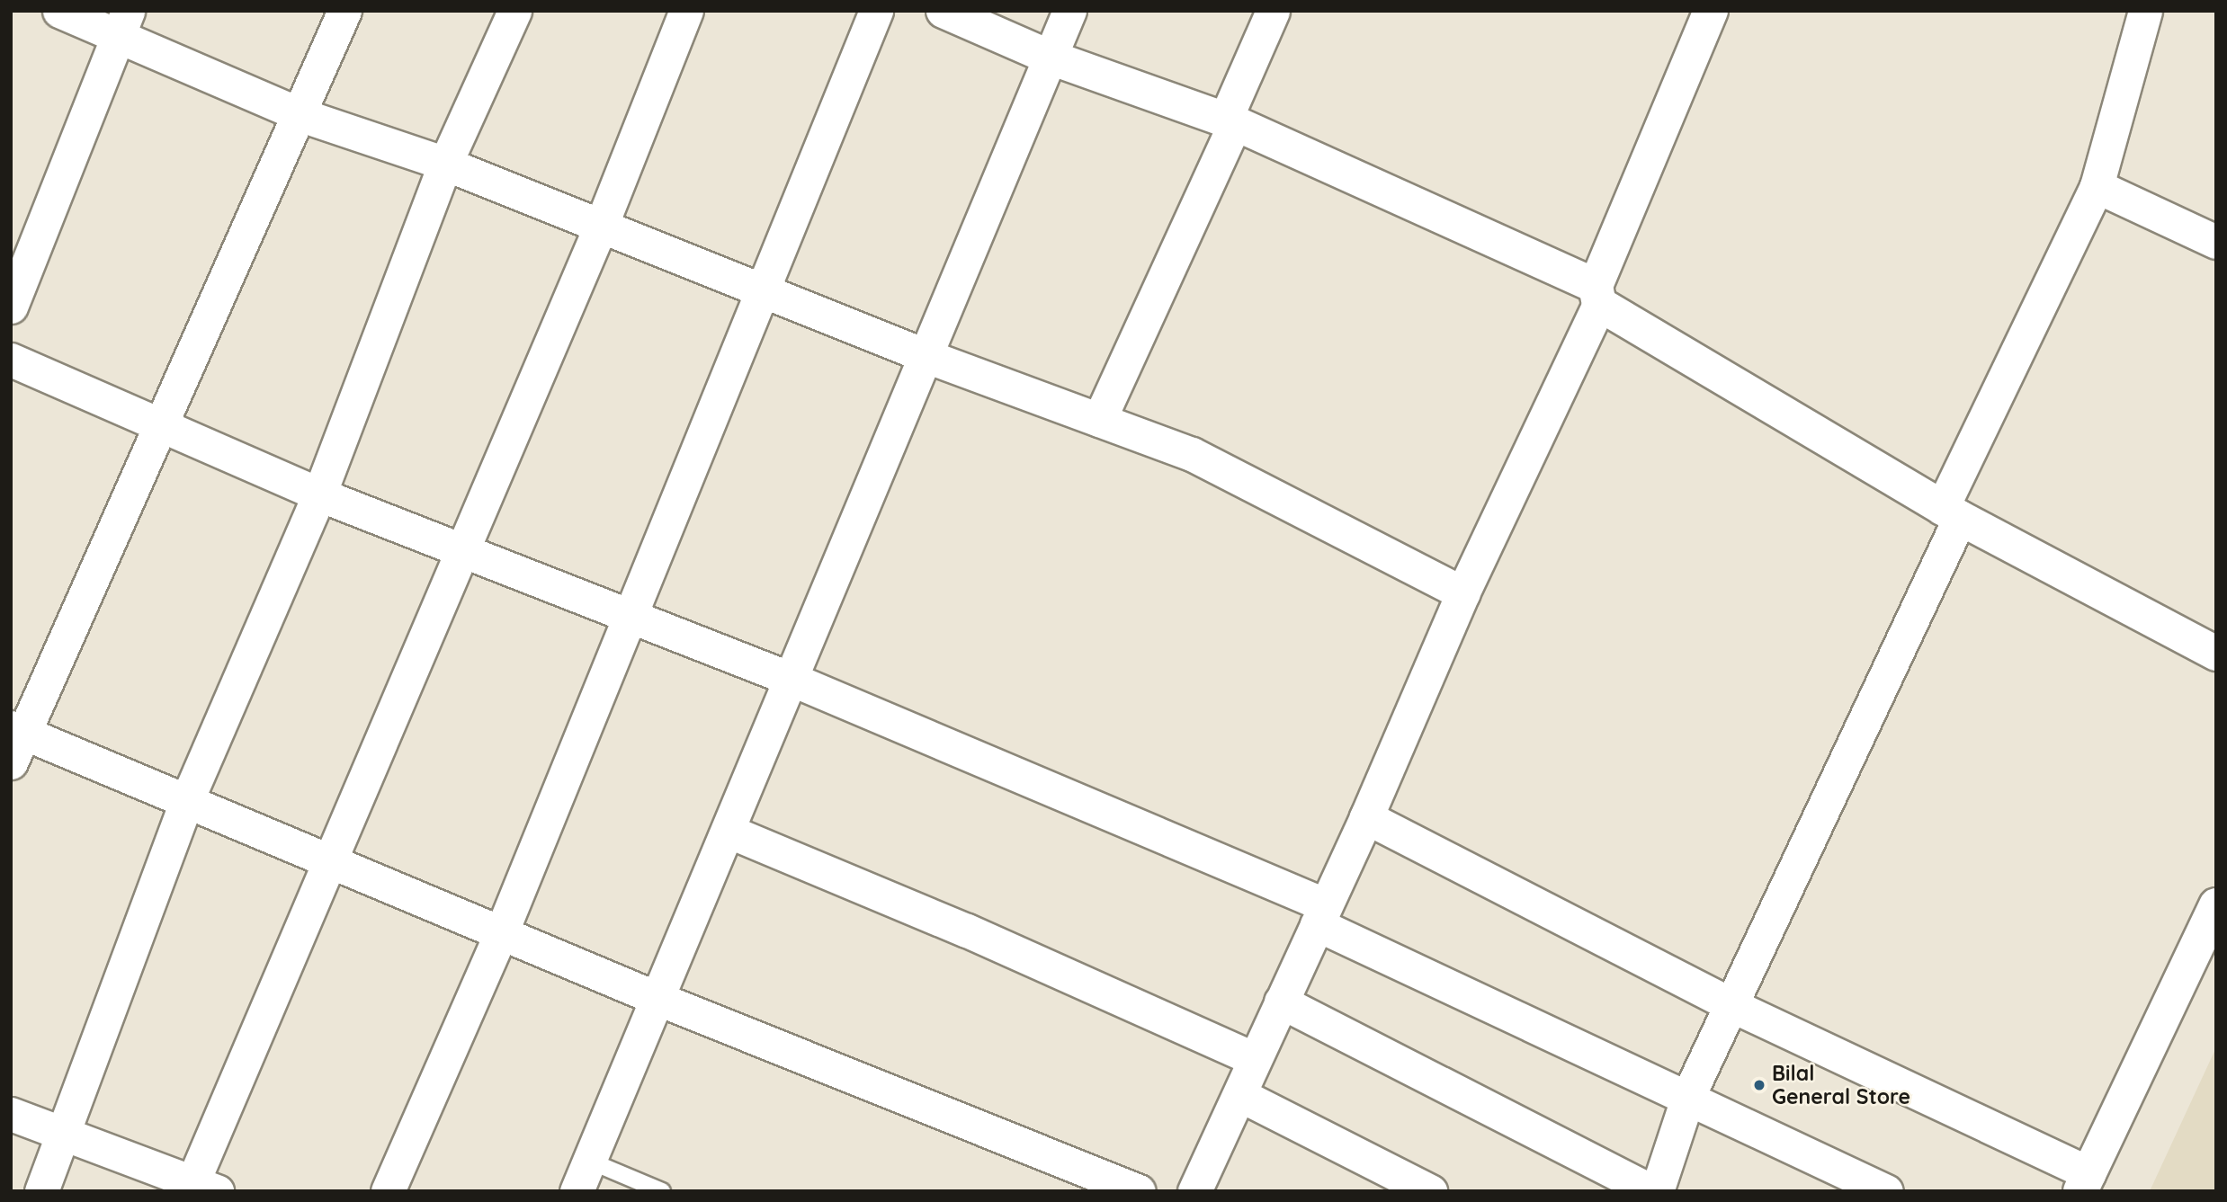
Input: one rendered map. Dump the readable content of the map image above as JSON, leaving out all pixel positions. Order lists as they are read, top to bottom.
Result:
{
  "places": ["Bilal General Store"]
}
